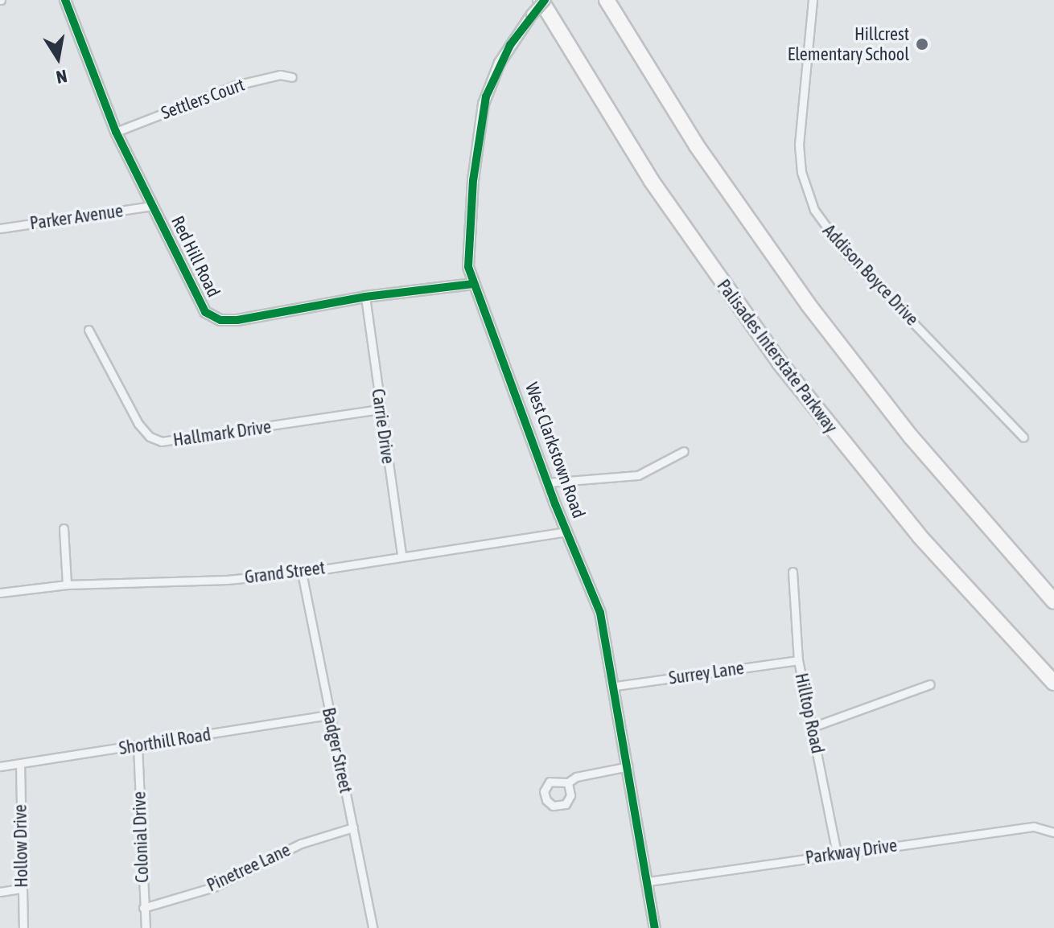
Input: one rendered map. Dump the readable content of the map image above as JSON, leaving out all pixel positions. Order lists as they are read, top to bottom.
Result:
{
  "streets": {
    "highway": ["Palisades Interstate Parkway"],
    "street": [
      "Settlers Court",
      "Parker Avenue",
      "Red Hill Road",
      "Addison Boyce Drive",
      "Carrie Drive",
      "Hallmark Drive",
      "West Clarkstown Road",
      "Grand Street",
      "Surrey Lane",
      "Hilltop Road",
      "Shorthill Road",
      "Badger Street",
      "Colonial Drive",
      "Hollow Drive",
      "Parkway Drive",
      "Pinetree Lane"
    ]
  },
  "crossings": [
    ["Settlers Court", "Red Hill Road"],
    ["Parker Avenue", "Red Hill Road"],
    ["Red Hill Road", "Carrie Drive"],
    ["Red Hill Road", "West Clarkstown Road"],
    ["Palisades Interstate Parkway", "West Clarkstown Road"],
    ["Carrie Drive", "Hallmark Drive"],
    ["Carrie Drive", "Grand Street"],
    ["West Clarkstown Road", "Grand Street"],
    ["West Clarkstown Road", "Surrey Lane"],
    ["West Clarkstown Road", "Parkway Drive"],
    ["Grand Street", "Badger Street"],
    ["Surrey Lane", "Hilltop Road"],
    ["Hilltop Road", "Parkway Drive"],
    ["Shorthill Road", "Badger Street"],
    ["Shorthill Road", "Colonial Drive"],
    ["Shorthill Road", "Hollow Drive"],
    ["Badger Street", "Pinetree Lane"],
    ["Colonial Drive", "Pinetree Lane"]
  ],
  "places": ["Hillcrest Elementary School"],
  "north": "bottom"
}
